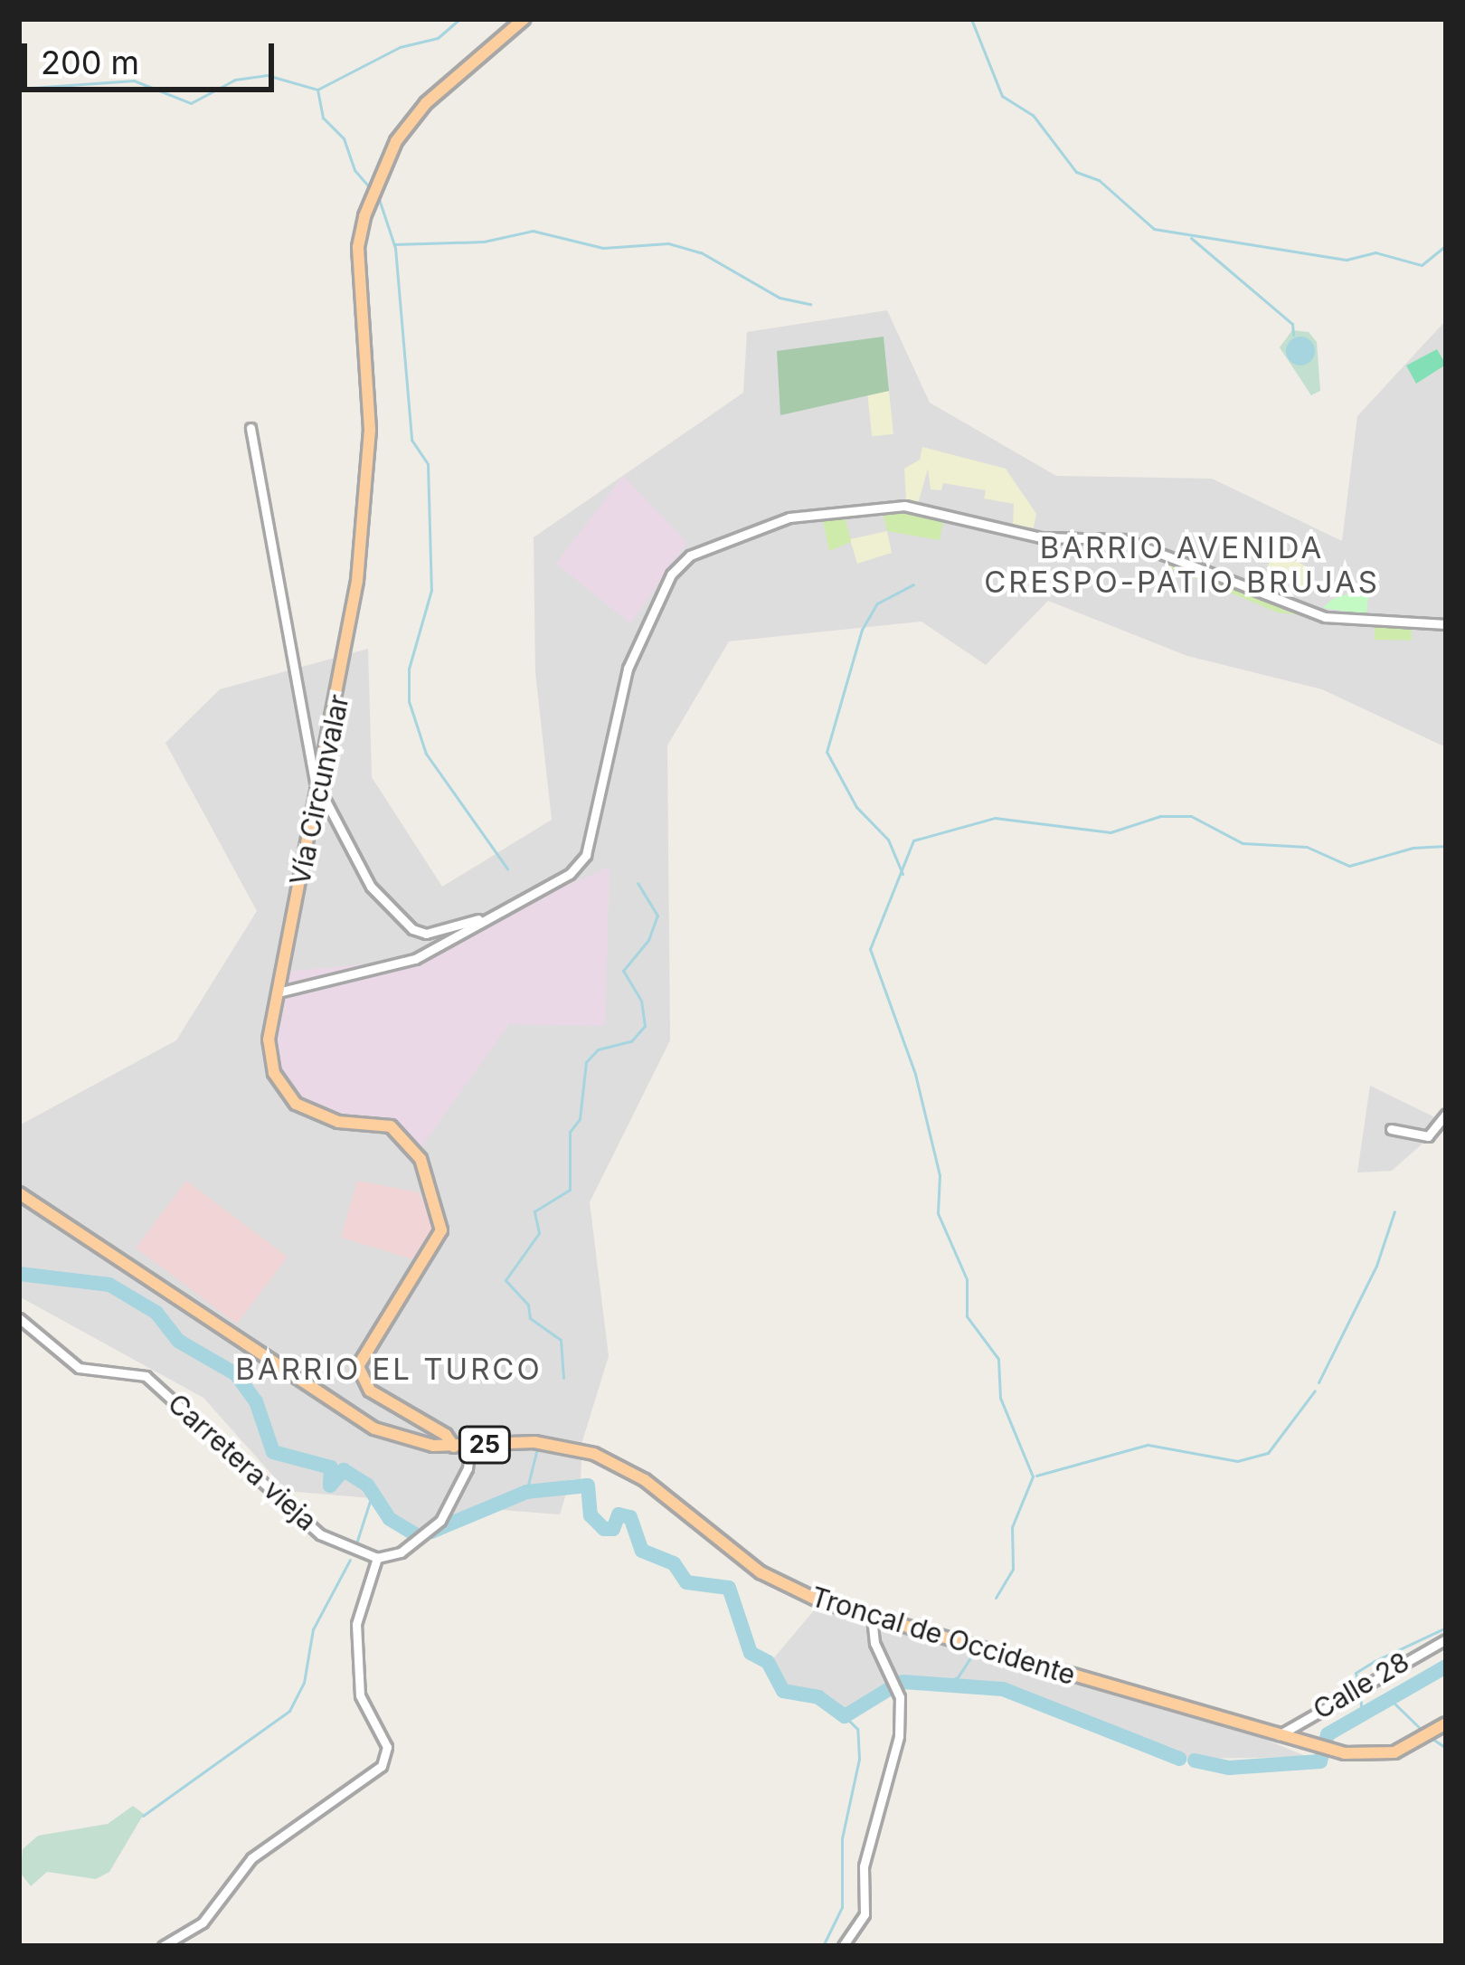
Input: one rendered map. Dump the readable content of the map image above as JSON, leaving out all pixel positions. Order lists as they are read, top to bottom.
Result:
{
  "streets": {
    "main road": ["Vía Circunvalar", "25", "Troncal de Occidente"],
    "street": ["Carretera vieja", "Calle 28"]
  },
  "crossings": [
    ["Vía Circunvalar", "Troncal de Occidente"],
    ["Troncal de Occidente", "Calle 28"]
  ],
  "districts": ["BARRIO AVENIDA CRESPO-PATIO BRUJAS", "BARRIO EL TURCO"],
  "scale_bar": "200 m"
}
